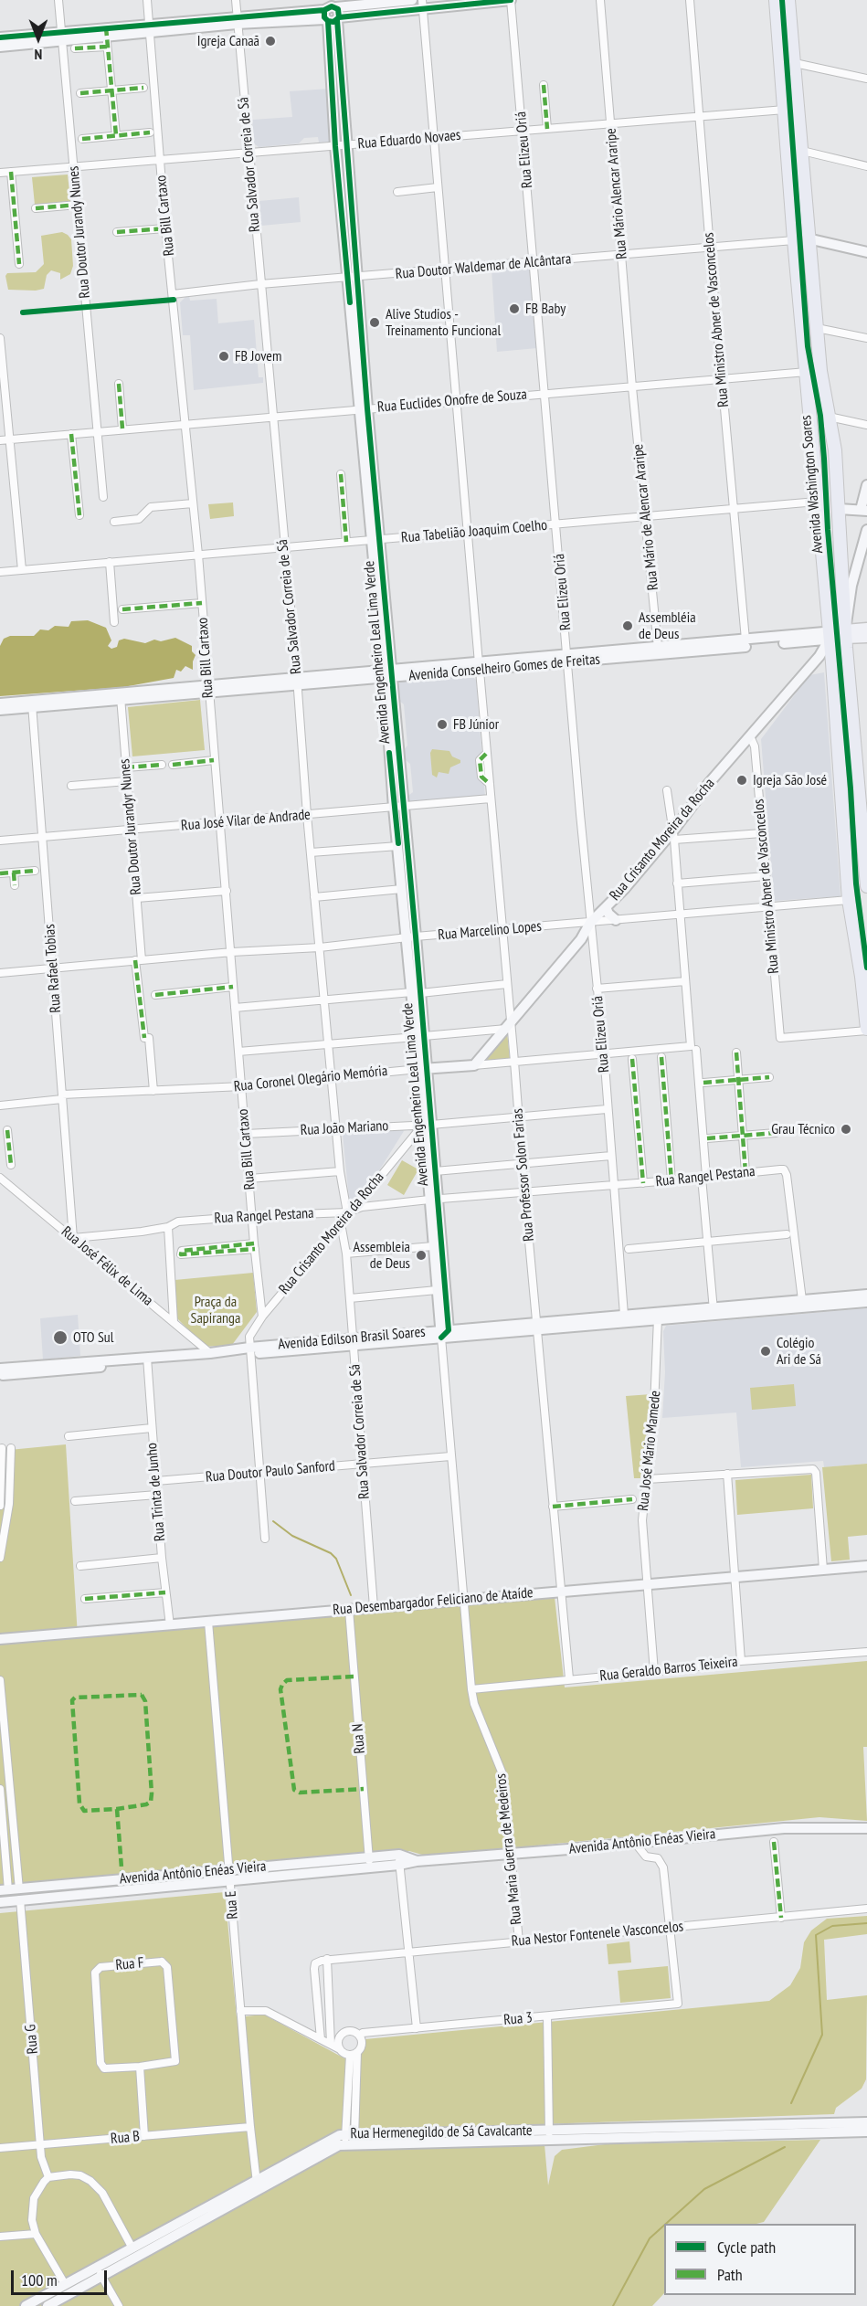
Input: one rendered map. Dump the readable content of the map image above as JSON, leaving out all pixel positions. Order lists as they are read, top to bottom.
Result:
{
  "streets": {
    "highway": ["Avenida Washington Soares"],
    "street": [
      "Rua Eduardo Novaes",
      "Rua Elizeu Oriá",
      "Rua Salvador Correia de Sá",
      "Rua Mário Alencar Araripe",
      "Rua Bill Cartaxo",
      "Rua Doutor Jurandy Nunes",
      "Rua Doutor Waldemar de Alcântara",
      "Rua Ministro Abner de Vasconcelos",
      "Rua Euclides Onofre de Souza",
      "Rua Mário de Alencar Araripe",
      "Rua Tabelião Joaquim Coelho",
      "Avenida Engenheiro Leal Lima Verde",
      "Avenida Conselheiro Gomes de Freitas",
      "Rua José Vilar de Andrade",
      "Rua Doutor Jurandyr Nunes",
      "Rua Crisanto Moreira da Rocha",
      "Rua Marcelino Lopes",
      "Rua Rafael Tobias",
      "Rua Coronel Olegário Memória",
      "Rua João Mariano",
      "Rua Professor Solon Farias",
      "Rua Rangel Pestana",
      "Rua José Félix de Lima",
      "Avenida Edilson Brasil Soares",
      "Rua José Mário Mamede",
      "Rua Doutor Paulo Sanford",
      "Rua Trinta de Junho",
      "Rua Desembargador Feliciano de Ataíde",
      "Rua Geraldo Barros Teixeira",
      "Rua N",
      "Avenida Antônio Enéas Vieira",
      "Rua Maria Guerra de Medeiros",
      "Rua E",
      "Rua Nestor Fontenele Vasconcelos",
      "Rua F",
      "Rua 3",
      "Rua G",
      "Rua Hermenegildo de Sá Cavalcante",
      "Rua B"
    ]
  },
  "crossings": [
    ["Rua Eduardo Novaes", "Rua Elizeu Oriá"],
    ["Rua Eduardo Novaes", "Rua Salvador Correia de Sá"],
    ["Rua Eduardo Novaes", "Rua Mário Alencar Araripe"],
    ["Rua Eduardo Novaes", "Rua Bill Cartaxo"],
    ["Rua Eduardo Novaes", "Rua Doutor Jurandy Nunes"],
    ["Rua Eduardo Novaes", "Rua Ministro Abner de Vasconcelos"],
    ["Rua Eduardo Novaes", "Avenida Washington Soares"],
    ["Rua Eduardo Novaes", "Avenida Engenheiro Leal Lima Verde"],
    ["Rua Eduardo Novaes", "Rua Professor Solon Farias"],
    ["Rua Elizeu Oriá", "Rua Doutor Waldemar de Alcântara"],
    ["Rua Elizeu Oriá", "Rua Euclides Onofre de Souza"],
    ["Rua Elizeu Oriá", "Rua Tabelião Joaquim Coelho"],
    ["Rua Elizeu Oriá", "Avenida Conselheiro Gomes de Freitas"],
    ["Rua Elizeu Oriá", "Rua Crisanto Moreira da Rocha"],
    ["Rua Elizeu Oriá", "Rua Marcelino Lopes"],
    ["Rua Elizeu Oriá", "Rua Coronel Olegário Memória"],
    ["Rua Elizeu Oriá", "Rua João Mariano"],
    ["Rua Elizeu Oriá", "Rua Rangel Pestana"],
    ["Rua Elizeu Oriá", "Avenida Edilson Brasil Soares"],
    ["Rua Salvador Correia de Sá", "Rua Doutor Waldemar de Alcântara"],
    ["Rua Salvador Correia de Sá", "Rua Euclides Onofre de Souza"],
    ["Rua Salvador Correia de Sá", "Rua Tabelião Joaquim Coelho"],
    ["Rua Salvador Correia de Sá", "Avenida Conselheiro Gomes de Freitas"],
    ["Rua Salvador Correia de Sá", "Rua José Vilar de Andrade"],
    ["Rua Salvador Correia de Sá", "Rua Crisanto Moreira da Rocha"],
    ["Rua Salvador Correia de Sá", "Rua Marcelino Lopes"],
    ["Rua Salvador Correia de Sá", "Rua Coronel Olegário Memória"],
    ["Rua Salvador Correia de Sá", "Rua João Mariano"],
    ["Rua Salvador Correia de Sá", "Rua Rangel Pestana"],
    ["Rua Salvador Correia de Sá", "Avenida Edilson Brasil Soares"],
    ["Rua Salvador Correia de Sá", "Rua Doutor Paulo Sanford"],
    ["Rua Salvador Correia de Sá", "Rua Desembargador Feliciano de Ataíde"],
    ["Rua Mário Alencar Araripe", "Rua Doutor Waldemar de Alcântara"],
    ["Rua Mário Alencar Araripe", "Rua Euclides Onofre de Souza"],
    ["Rua Mário Alencar Araripe", "Rua Mário de Alencar Araripe"],
    ["Rua Bill Cartaxo", "Rua Doutor Waldemar de Alcântara"],
    ["Rua Bill Cartaxo", "Rua Euclides Onofre de Souza"],
    ["Rua Bill Cartaxo", "Rua Tabelião Joaquim Coelho"],
    ["Rua Bill Cartaxo", "Avenida Conselheiro Gomes de Freitas"],
    ["Rua Bill Cartaxo", "Rua José Vilar de Andrade"],
    ["Rua Bill Cartaxo", "Rua Crisanto Moreira da Rocha"],
    ["Rua Bill Cartaxo", "Rua Marcelino Lopes"],
    ["Rua Bill Cartaxo", "Rua Coronel Olegário Memória"],
    ["Rua Bill Cartaxo", "Rua João Mariano"],
    ["Rua Bill Cartaxo", "Rua Rangel Pestana"],
    ["Rua Doutor Jurandy Nunes", "Rua Euclides Onofre de Souza"],
    ["Rua Doutor Waldemar de Alcântara", "Rua Ministro Abner de Vasconcelos"],
    ["Rua Doutor Waldemar de Alcântara", "Avenida Washington Soares"],
    ["Rua Doutor Waldemar de Alcântara", "Avenida Engenheiro Leal Lima Verde"],
    ["Rua Doutor Waldemar de Alcântara", "Rua Professor Solon Farias"],
    ["Rua Ministro Abner de Vasconcelos", "Rua Euclides Onofre de Souza"],
    ["Rua Ministro Abner de Vasconcelos", "Avenida Washington Soares"],
    ["Rua Ministro Abner de Vasconcelos", "Rua Tabelião Joaquim Coelho"],
    ["Rua Ministro Abner de Vasconcelos", "Avenida Conselheiro Gomes de Freitas"],
    ["Rua Ministro Abner de Vasconcelos", "Rua Crisanto Moreira da Rocha"],
    ["Rua Ministro Abner de Vasconcelos", "Rua Marcelino Lopes"],
    ["Rua Euclides Onofre de Souza", "Avenida Washington Soares"],
    ["Rua Euclides Onofre de Souza", "Rua Mário de Alencar Araripe"],
    ["Rua Euclides Onofre de Souza", "Avenida Engenheiro Leal Lima Verde"],
    ["Rua Euclides Onofre de Souza", "Rua Professor Solon Farias"],
    ["Avenida Washington Soares", "Rua Tabelião Joaquim Coelho"],
    ["Avenida Washington Soares", "Avenida Conselheiro Gomes de Freitas"],
    ["Avenida Washington Soares", "Rua Crisanto Moreira da Rocha"],
    ["Avenida Washington Soares", "Rua Marcelino Lopes"],
    ["Rua Mário de Alencar Araripe", "Rua Tabelião Joaquim Coelho"],
    ["Rua Mário de Alencar Araripe", "Avenida Conselheiro Gomes de Freitas"],
    ["Rua Tabelião Joaquim Coelho", "Avenida Engenheiro Leal Lima Verde"],
    ["Rua Tabelião Joaquim Coelho", "Rua Professor Solon Farias"],
    ["Avenida Engenheiro Leal Lima Verde", "Avenida Conselheiro Gomes de Freitas"],
    ["Avenida Engenheiro Leal Lima Verde", "Rua José Vilar de Andrade"],
    ["Avenida Engenheiro Leal Lima Verde", "Rua Crisanto Moreira da Rocha"],
    ["Avenida Engenheiro Leal Lima Verde", "Rua Marcelino Lopes"],
    ["Avenida Engenheiro Leal Lima Verde", "Rua Coronel Olegário Memória"],
    ["Avenida Engenheiro Leal Lima Verde", "Rua João Mariano"],
    ["Avenida Engenheiro Leal Lima Verde", "Rua Rangel Pestana"],
    ["Avenida Engenheiro Leal Lima Verde", "Avenida Edilson Brasil Soares"],
    ["Avenida Engenheiro Leal Lima Verde", "Rua Doutor Paulo Sanford"],
    ["Avenida Engenheiro Leal Lima Verde", "Rua Desembargador Feliciano de Ataíde"],
    ["Avenida Engenheiro Leal Lima Verde", "Rua Maria Guerra de Medeiros"],
    ["Avenida Conselheiro Gomes de Freitas", "Rua Doutor Jurandyr Nunes"],
    ["Avenida Conselheiro Gomes de Freitas", "Rua Crisanto Moreira da Rocha"],
    ["Avenida Conselheiro Gomes de Freitas", "Rua Rafael Tobias"],
    ["Avenida Conselheiro Gomes de Freitas", "Rua Professor Solon Farias"],
    ["Rua José Vilar de Andrade", "Rua Doutor Jurandyr Nunes"],
    ["Rua José Vilar de Andrade", "Rua Rafael Tobias"],
    ["Rua José Vilar de Andrade", "Rua Professor Solon Farias"],
    ["Rua Doutor Jurandyr Nunes", "Rua Marcelino Lopes"],
    ["Rua Doutor Jurandyr Nunes", "Rua Coronel Olegário Memória"],
    ["Rua Crisanto Moreira da Rocha", "Rua Marcelino Lopes"],
    ["Rua Crisanto Moreira da Rocha", "Rua Coronel Olegário Memória"],
    ["Rua Crisanto Moreira da Rocha", "Rua João Mariano"],
    ["Rua Crisanto Moreira da Rocha", "Rua Professor Solon Farias"],
    ["Rua Crisanto Moreira da Rocha", "Rua Rangel Pestana"],
    ["Rua Crisanto Moreira da Rocha", "Avenida Edilson Brasil Soares"],
    ["Rua Marcelino Lopes", "Rua Rafael Tobias"],
    ["Rua Marcelino Lopes", "Rua Professor Solon Farias"],
    ["Rua Rafael Tobias", "Rua Coronel Olegário Memória"],
    ["Rua Rafael Tobias", "Rua Rangel Pestana"],
    ["Rua Rafael Tobias", "Rua José Félix de Lima"],
    ["Rua Coronel Olegário Memória", "Rua Professor Solon Farias"],
    ["Rua João Mariano", "Rua Professor Solon Farias"],
    ["Rua Professor Solon Farias", "Rua Rangel Pestana"],
    ["Rua Professor Solon Farias", "Avenida Edilson Brasil Soares"],
    ["Rua Professor Solon Farias", "Rua Desembargador Feliciano de Ataíde"],
    ["Rua Professor Solon Farias", "Rua Geraldo Barros Teixeira"],
    ["Rua Rangel Pestana", "Rua José Félix de Lima"],
    ["Rua Rangel Pestana", "Avenida Edilson Brasil Soares"],
    ["Rua José Félix de Lima", "Avenida Edilson Brasil Soares"],
    ["Avenida Edilson Brasil Soares", "Rua José Mário Mamede"],
    ["Avenida Edilson Brasil Soares", "Rua Trinta de Junho"],
    ["Rua José Mário Mamede", "Rua Desembargador Feliciano de Ataíde"],
    ["Rua José Mário Mamede", "Rua Geraldo Barros Teixeira"],
    ["Rua Doutor Paulo Sanford", "Rua Trinta de Junho"],
    ["Rua Trinta de Junho", "Rua Desembargador Feliciano de Ataíde"],
    ["Rua Desembargador Feliciano de Ataíde", "Rua N"],
    ["Rua Desembargador Feliciano de Ataíde", "Rua Maria Guerra de Medeiros"],
    ["Rua Desembargador Feliciano de Ataíde", "Rua E"],
    ["Rua Geraldo Barros Teixeira", "Rua Maria Guerra de Medeiros"],
    ["Rua N", "Avenida Antônio Enéas Vieira"],
    ["Avenida Antônio Enéas Vieira", "Rua Maria Guerra de Medeiros"],
    ["Avenida Antônio Enéas Vieira", "Rua E"],
    ["Avenida Antônio Enéas Vieira", "Rua G"],
    ["Rua Maria Guerra de Medeiros", "Rua Nestor Fontenele Vasconcelos"],
    ["Rua E", "Rua Hermenegildo de Sá Cavalcante"],
    ["Rua E", "Rua B"],
    ["Rua Nestor Fontenele Vasconcelos", "Rua 3"],
    ["Rua G", "Rua B"]
  ],
  "parks": ["Praça da Sapiranga"],
  "places": [
    "Igreja Canaã",
    "FB Baby",
    "Alive Studios - Treinamento Funcional",
    "FB Jovem",
    "Assembléia de Deus",
    "FB Júnior",
    "Igreja São José",
    "Grau Técnico",
    "Assembleia de Deus",
    "OTO Sul",
    "Colégio Ari de Sá"
  ],
  "legend": ["Cycle path", "Path"],
  "scale_bar": "100 m",
  "north": "bottom"
}
